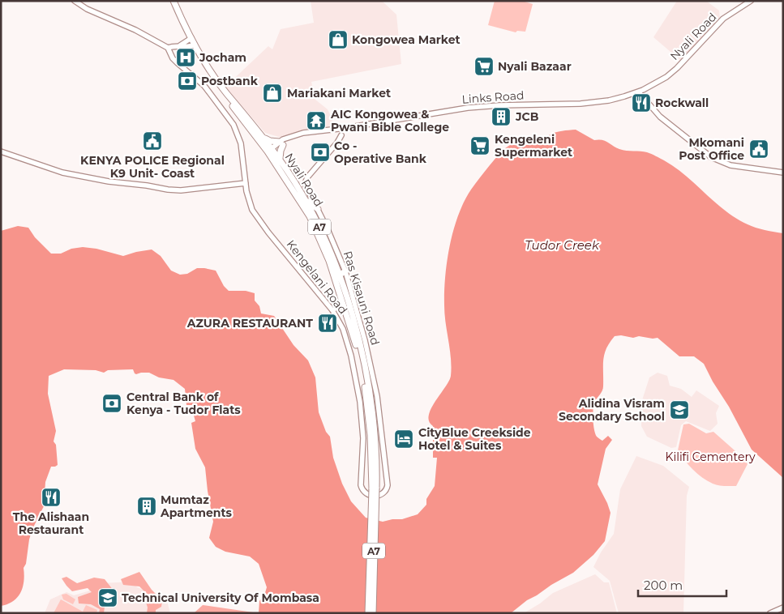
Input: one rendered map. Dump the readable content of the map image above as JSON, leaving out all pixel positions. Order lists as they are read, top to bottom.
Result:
{
  "streets": {
    "highway": ["Nyali Road", "A7"],
    "main road": ["Links Road", "Kengelani Road", "Ras Kisauni Road"]
  },
  "crossings": [
    ["Nyali Road", "Links Road"],
    ["Nyali Road", "A7"],
    ["Nyali Road", "Ras Kisauni Road"],
    ["Links Road", "Ras Kisauni Road"],
    ["Kengelani Road", "Ras Kisauni Road"]
  ],
  "water": ["Tudor Creek"],
  "parks": ["Kilifi Cementery"],
  "places": {
    "shop": ["Kongowea Market", "Mariakani Market"],
    "hospital": ["Jocham"],
    "supermarket": ["Nyali Bazaar", "Kengeleni Supermarket"],
    "bank": ["Postbank", "Co - Operative Bank", "Central Bank of Kenya - Tudor Flats"],
    "restaurant": ["Rockwall", "AZURA RESTAURANT", "The Alishaan Restaurant"],
    "building": ["JCB", "Mumtaz Apartments"],
    "temple": ["AIC Kongowea & Pwani Bible College"],
    "public building": ["KENYA POLICE Regional K9 Unit- Coast", "Mkomani Post Office"],
    "school or university": ["Alidina Visram Secondary School", "Technical University Of Mombasa"],
    "hotel": ["CityBlue Creekside Hotel & Suites"]
  },
  "scale_bar": "200 m"
}
